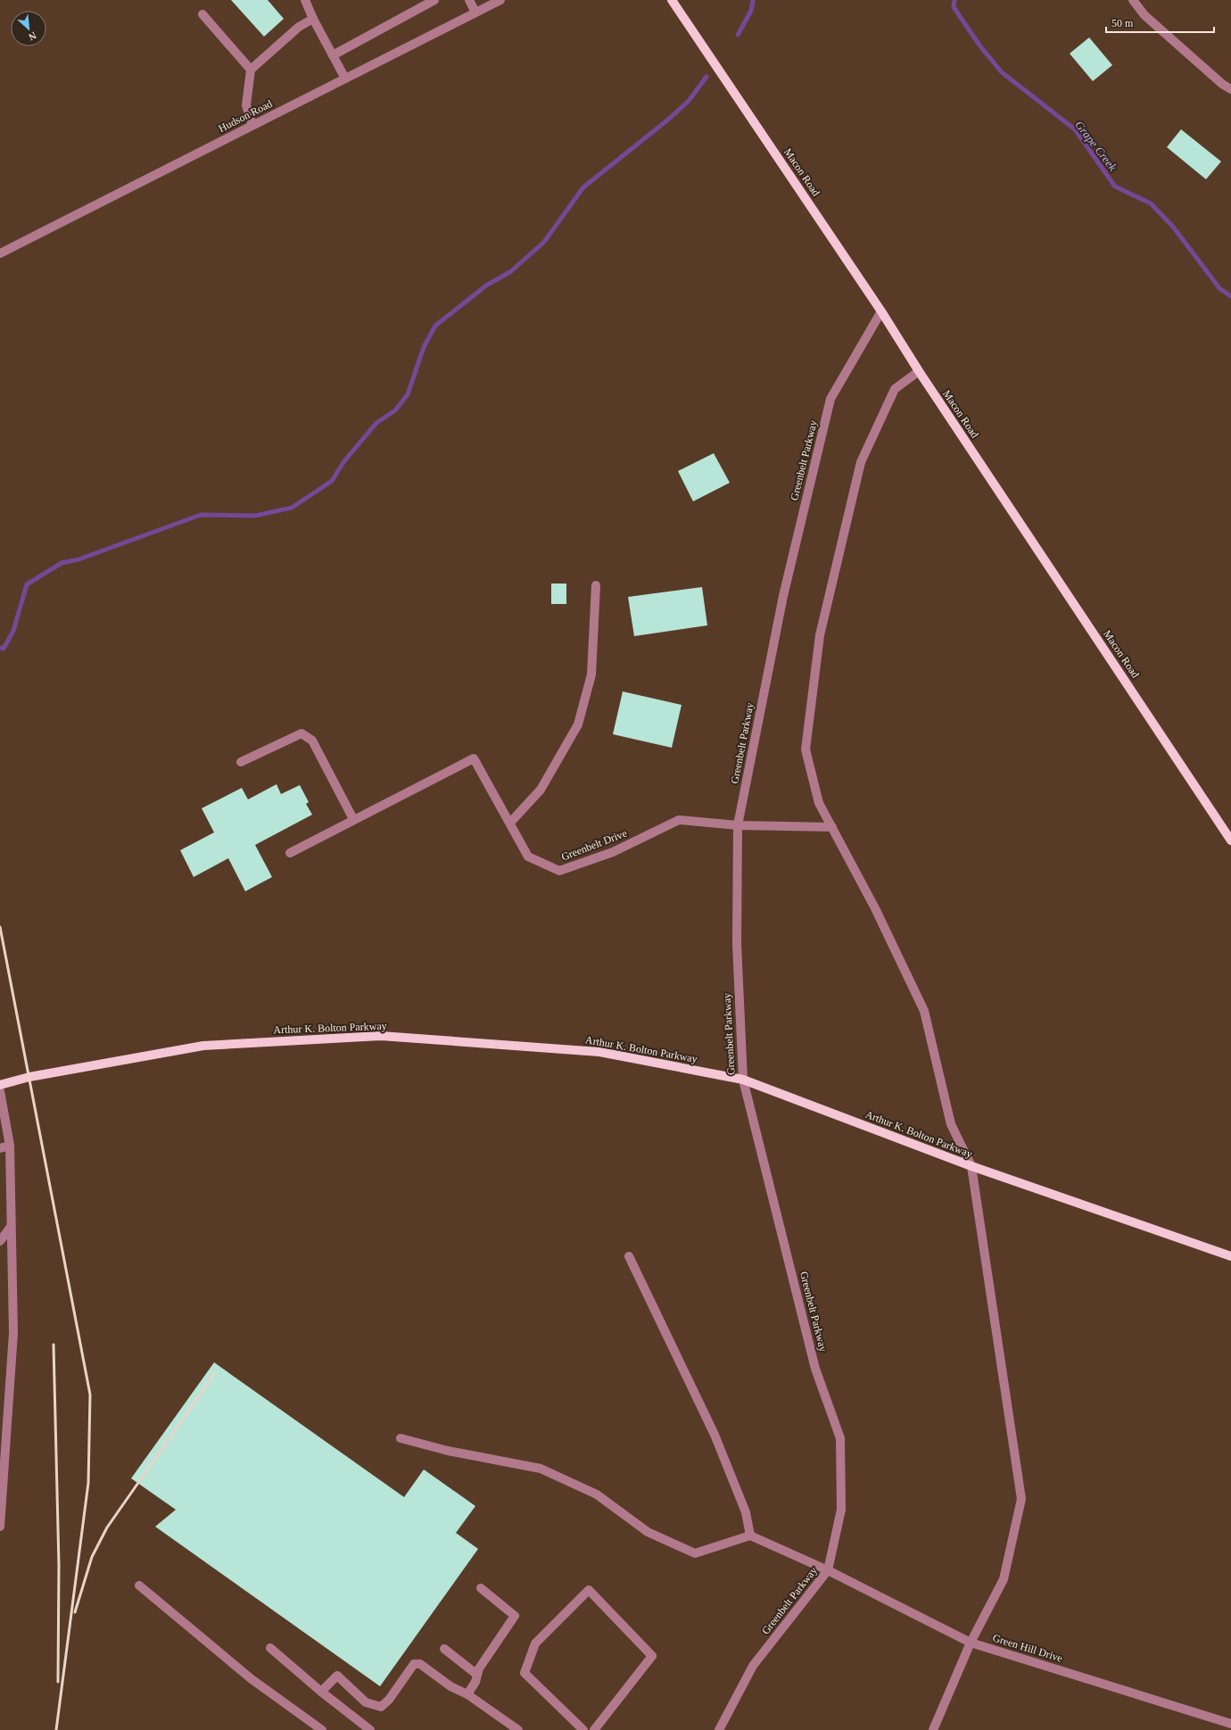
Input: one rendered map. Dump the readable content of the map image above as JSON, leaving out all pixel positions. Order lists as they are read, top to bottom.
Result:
{
  "streets": {
    "main road": ["Macon Road", "Arthur K. Bolton Parkway"],
    "street": [
      "Hudson Road",
      "Greenbelt Parkway",
      "Greenbelt Drive",
      "Green Hill Drive"
    ]
  },
  "crossings": [
    ["Macon Road", "Greenbelt Parkway"],
    ["Greenbelt Parkway", "Greenbelt Drive"],
    ["Greenbelt Parkway", "Arthur K. Bolton Parkway"],
    ["Greenbelt Parkway", "Green Hill Drive"]
  ],
  "water": ["Grape Creek"],
  "scale_bar": "50 m",
  "north": "bottom right"
}
